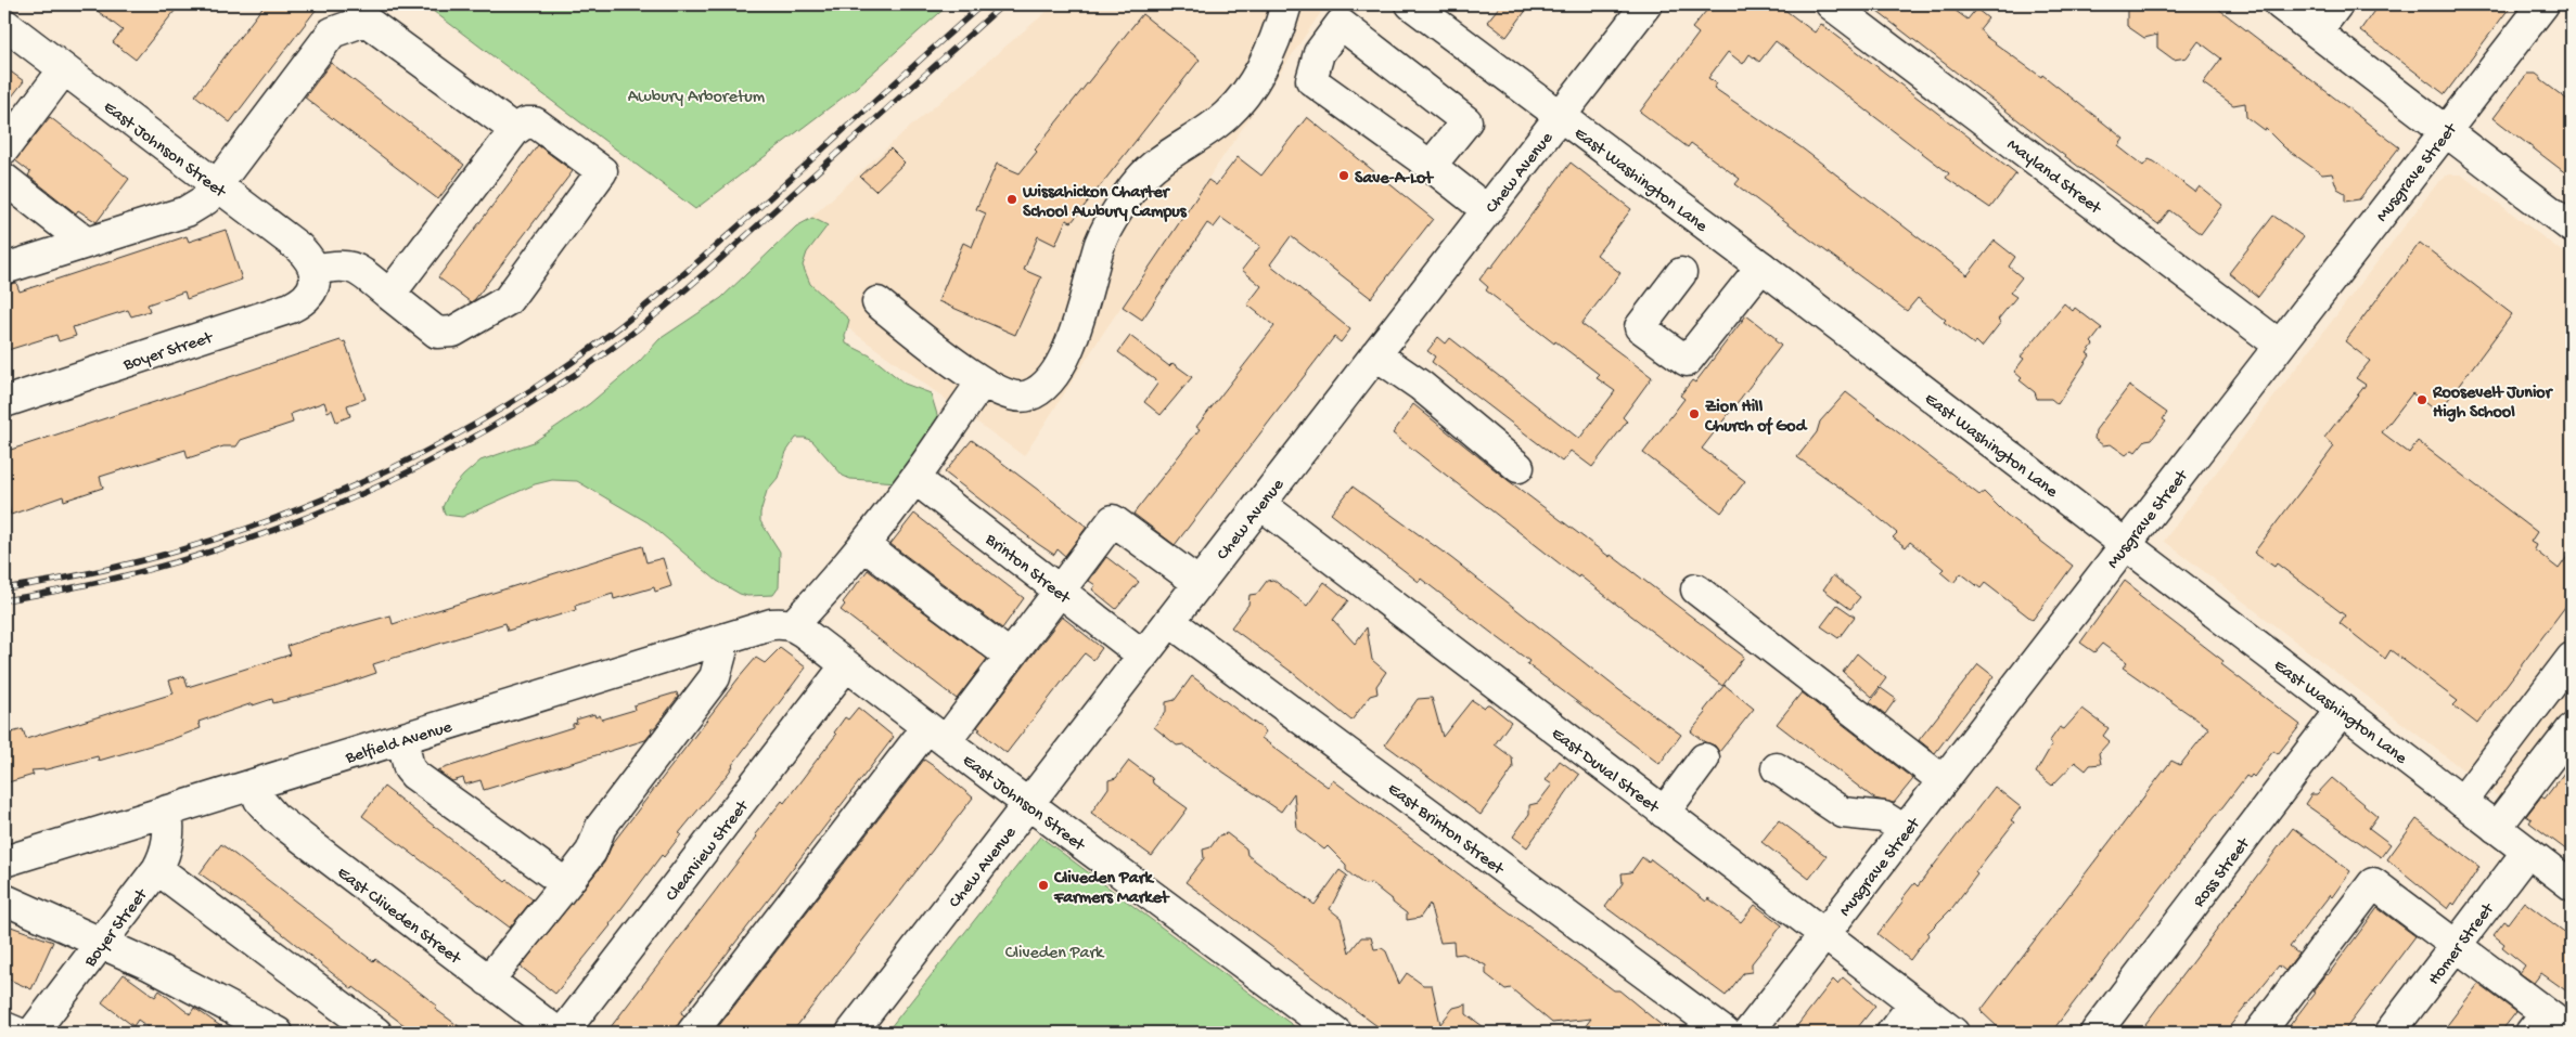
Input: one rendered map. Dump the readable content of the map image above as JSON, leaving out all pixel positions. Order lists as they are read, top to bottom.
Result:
{
  "streets": {
    "street": [
      "East Johnson Street",
      "Chew Avenue",
      "Musgrave Street",
      "Mayland Street",
      "East Washington Lane",
      "Boyer Street",
      "Brinton Street",
      "Belfield Avenue",
      "East Duval Street",
      "East Brinton Street",
      "Clearview Street",
      "Ross Street",
      "East Cliveden Street",
      "Homer Street"
    ]
  },
  "crossings": [
    ["East Johnson Street", "Chew Avenue"],
    ["East Johnson Street", "Boyer Street"],
    ["East Johnson Street", "Belfield Avenue"],
    ["East Johnson Street", "Clearview Street"],
    ["Chew Avenue", "East Washington Lane"],
    ["Chew Avenue", "Brinton Street"],
    ["Chew Avenue", "East Duval Street"],
    ["Chew Avenue", "East Brinton Street"],
    ["Musgrave Street", "Mayland Street"],
    ["Musgrave Street", "East Washington Lane"],
    ["Musgrave Street", "East Duval Street"],
    ["East Washington Lane", "Ross Street"],
    ["East Washington Lane", "Homer Street"],
    ["Boyer Street", "Belfield Avenue"],
    ["Belfield Avenue", "East Cliveden Street"]
  ],
  "parks": ["Awbury Arboretum", "Cliveden Park"],
  "places": [
    "Save-A-Lot",
    "Wissahickon Charter School Awbury Campus",
    "Roosevelt Junior High School",
    "Zion Hill Church of God",
    "Cliveden Park Farmers Market"
  ]
}
